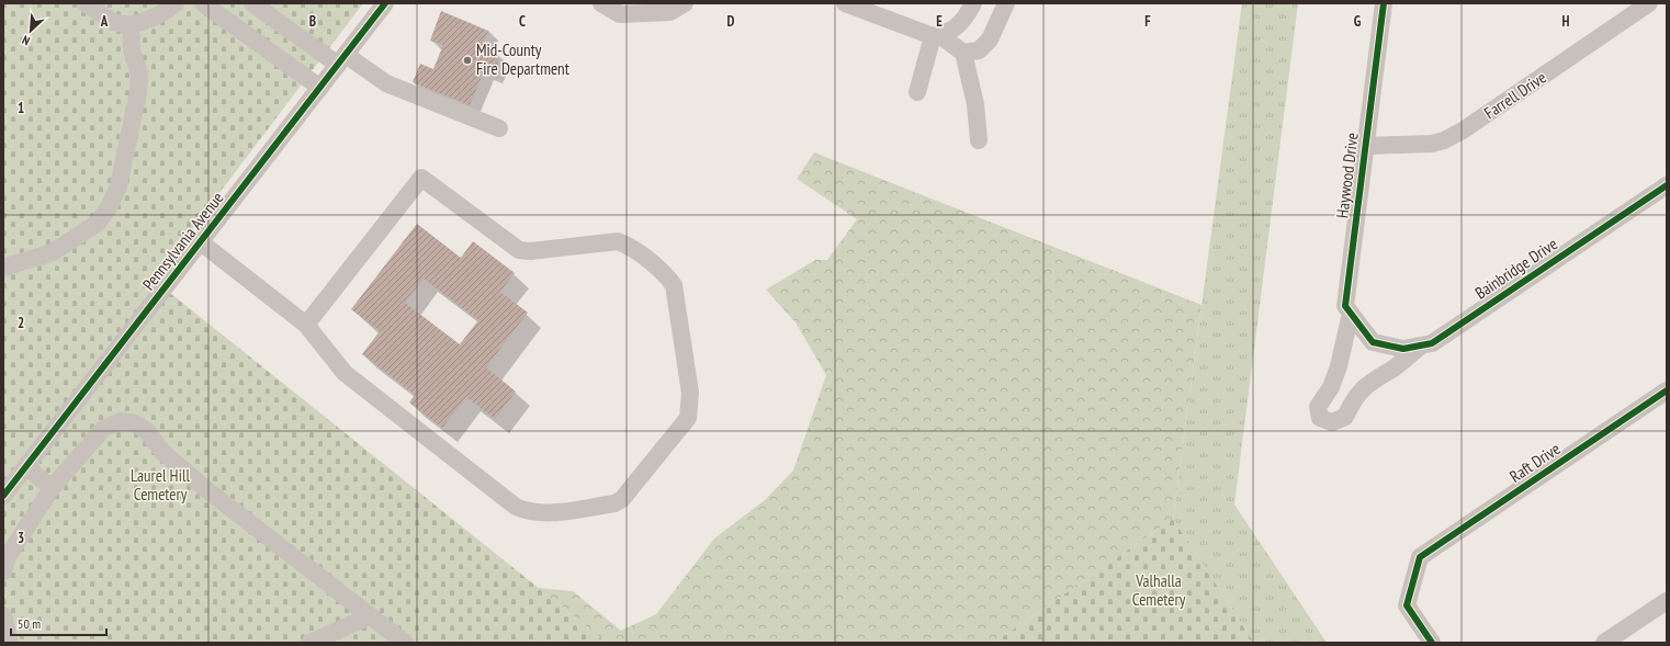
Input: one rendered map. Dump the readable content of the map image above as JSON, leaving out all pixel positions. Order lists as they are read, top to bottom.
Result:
{
  "streets": {
    "street": [
      "Farrell Drive",
      "Haywood Drive",
      "Pennsylvania Avenue",
      "Bainbridge Drive",
      "Raft Drive"
    ]
  },
  "crossings": [
    ["Farrell Drive", "Haywood Drive"],
    ["Haywood Drive", "Bainbridge Drive"]
  ],
  "parks": ["Laurel Hill Cemetery", "Valhalla Cemetery"],
  "places": ["Mid-County Fire Department"],
  "scale_bar": "50 m",
  "north": "bottom left",
  "grid": {
    "columns": [
      "A",
      "B",
      "C",
      "D",
      "E",
      "F",
      "G",
      "H"
    ],
    "rows": ["1", "2", "3"]
  }
}
